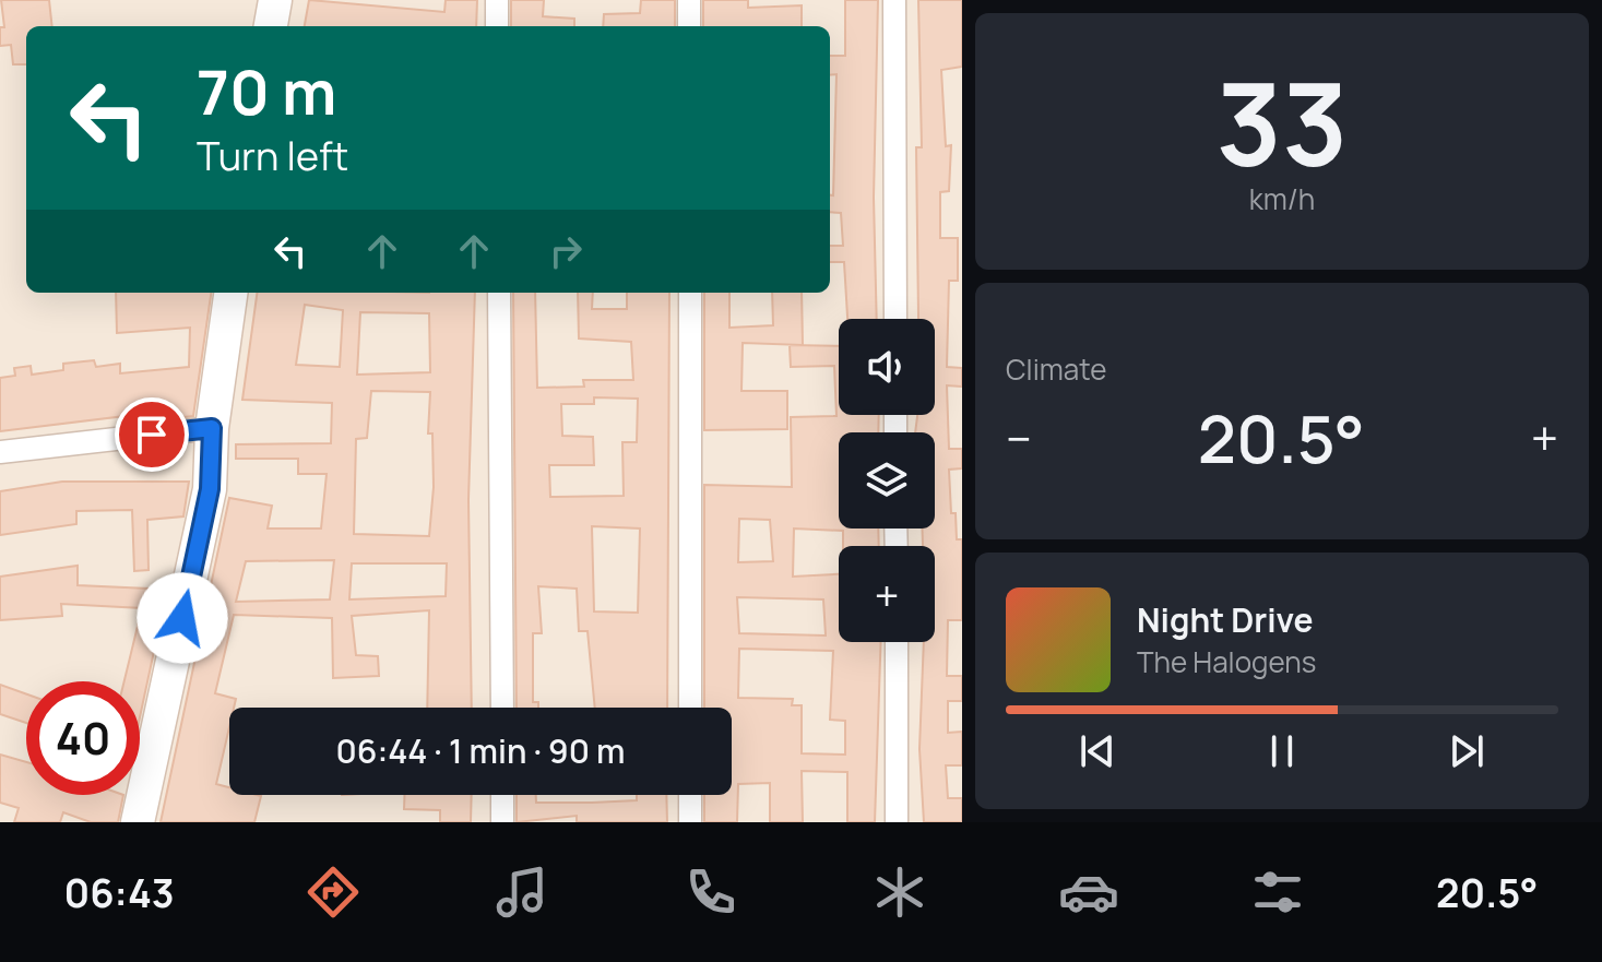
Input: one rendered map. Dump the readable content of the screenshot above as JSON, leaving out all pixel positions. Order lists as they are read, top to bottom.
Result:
{
  "page": {
    "tile": [
      ["33", "km/h"],
      "Climate"
    ],
    "turn": ["70 m", "Turn left"],
    "map_buttons": "+",
    "heat": ["−", "20.5°", "+"],
    "song": ["Night Drive", "The Halogens"],
    "limit": "40",
    "trip": "06:44 · 1 min · 90 m",
    "tabs": ["06:43", "20.5°"]
  }
}
